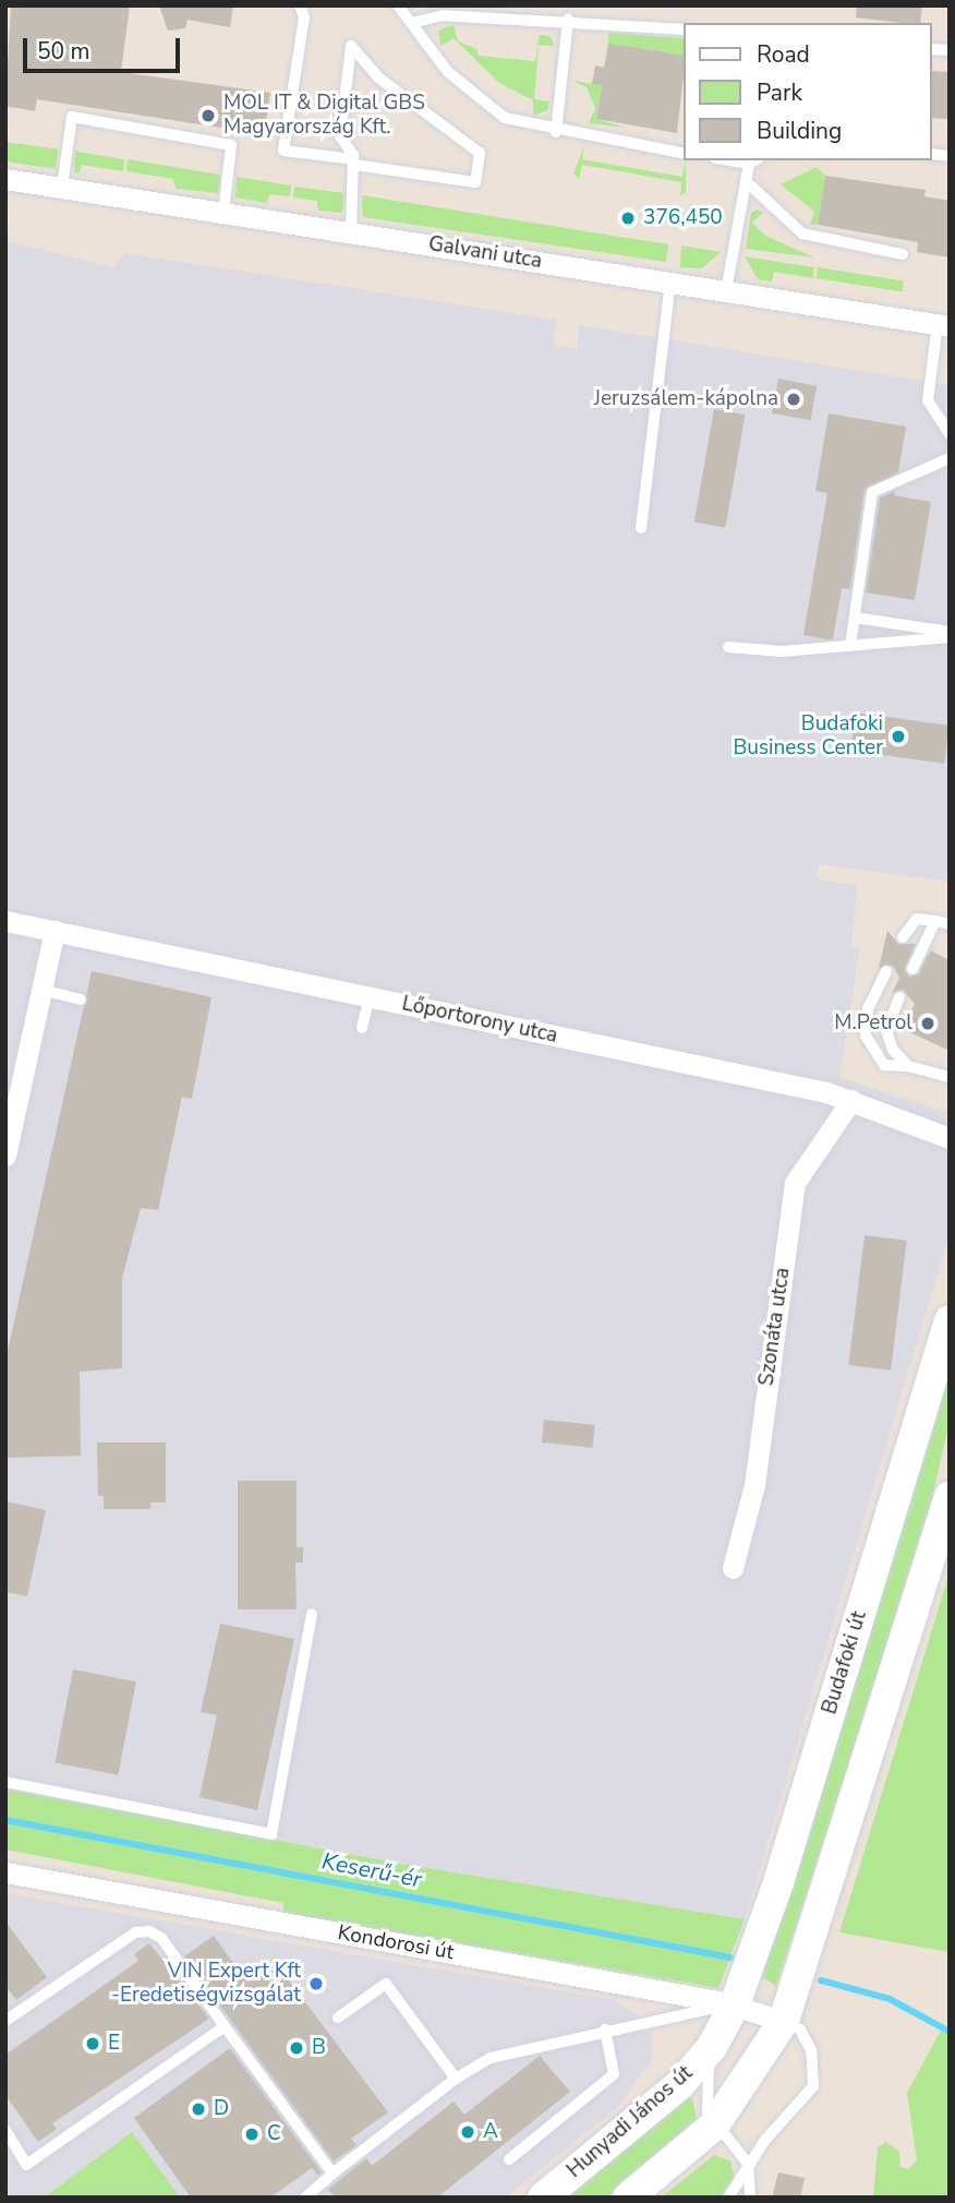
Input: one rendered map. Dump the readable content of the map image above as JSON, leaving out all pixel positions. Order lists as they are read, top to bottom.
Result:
{
  "streets": {
    "main road": ["Budafoki út", "Hunyadi János út"],
    "street": [
      "Galvani utca",
      "Lőportorony utca",
      "Szonáta utca",
      "Kondorosi út"
    ]
  },
  "crossings": [
    ["Lőportorony utca", "Szonáta utca"],
    ["Budafoki út", "Kondorosi út"],
    ["Budafoki út", "Hunyadi János út"],
    ["Kondorosi út", "Hunyadi János út"]
  ],
  "water": ["Keserű-ér"],
  "places": [
    "MOL IT & Digital GBS Magyarország Kft.",
    "376,450",
    "Jeruzsálem-kápolna",
    "Budafoki Business Center",
    "M.Petrol",
    "VIN Expert Kft -Eredetiségvizsgálat",
    "E",
    "B",
    "D",
    "A",
    "C"
  ],
  "legend": ["Road", "Park", "Building"],
  "scale_bar": "50 m"
}
